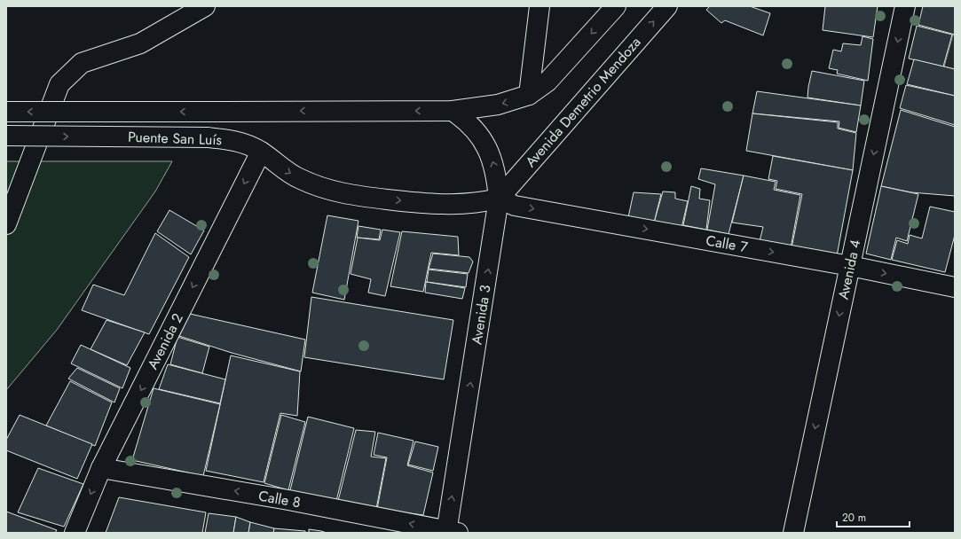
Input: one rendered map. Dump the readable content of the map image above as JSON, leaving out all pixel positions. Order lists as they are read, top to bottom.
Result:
{
  "streets": {
    "main road": [
      "Avenida Demetrio Mendoza",
      "Puente San Luís",
      "Calle 7",
      "Avenida 4",
      "Avenida 3",
      "Avenida 2",
      "Calle 8"
    ]
  },
  "crossings": [
    ["Avenida Demetrio Mendoza", "Puente San Luís"],
    ["Avenida Demetrio Mendoza", "Calle 7"],
    ["Avenida Demetrio Mendoza", "Avenida 3"],
    ["Puente San Luís", "Calle 7"],
    ["Puente San Luís", "Avenida 3"],
    ["Puente San Luís", "Avenida 2"],
    ["Calle 7", "Avenida 4"],
    ["Calle 7", "Avenida 3"],
    ["Avenida 3", "Calle 8"],
    ["Avenida 2", "Calle 8"]
  ],
  "one_way": [
    "Calle 7",
    "Avenida 4",
    "Avenida 3",
    "Avenida 2",
    "Calle 8"
  ],
  "scale_bar": "20 m"
}
